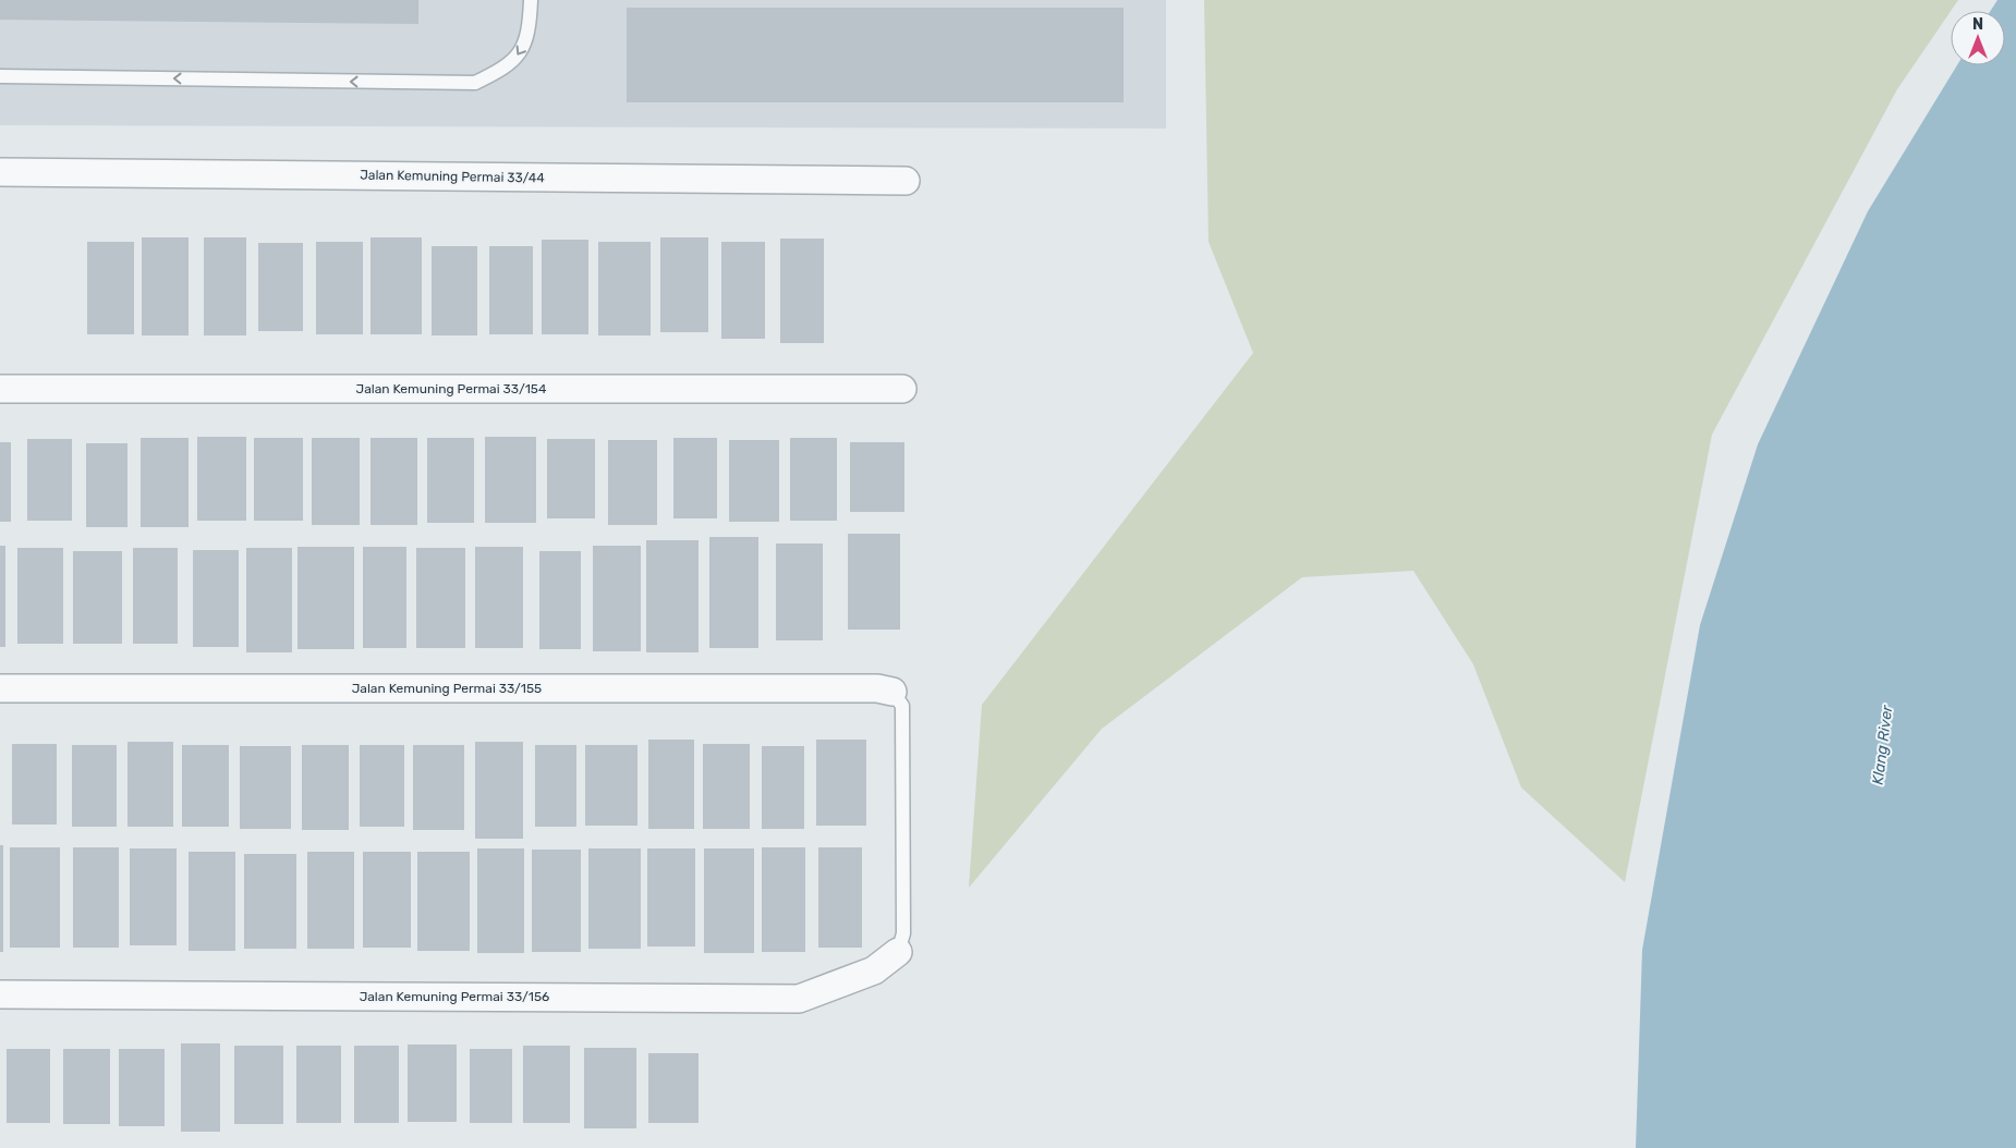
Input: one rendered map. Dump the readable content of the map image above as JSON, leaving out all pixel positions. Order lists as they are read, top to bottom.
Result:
{
  "streets": {
    "street": [
      "Jalan Kemuning Permai 33/44",
      "Jalan Kemuning Permai 33/154",
      "Jalan Kemuning Permai 33/155",
      "Jalan Kemuning Permai 33/156"
    ]
  },
  "water": ["Klang River"],
  "north": "top"
}
